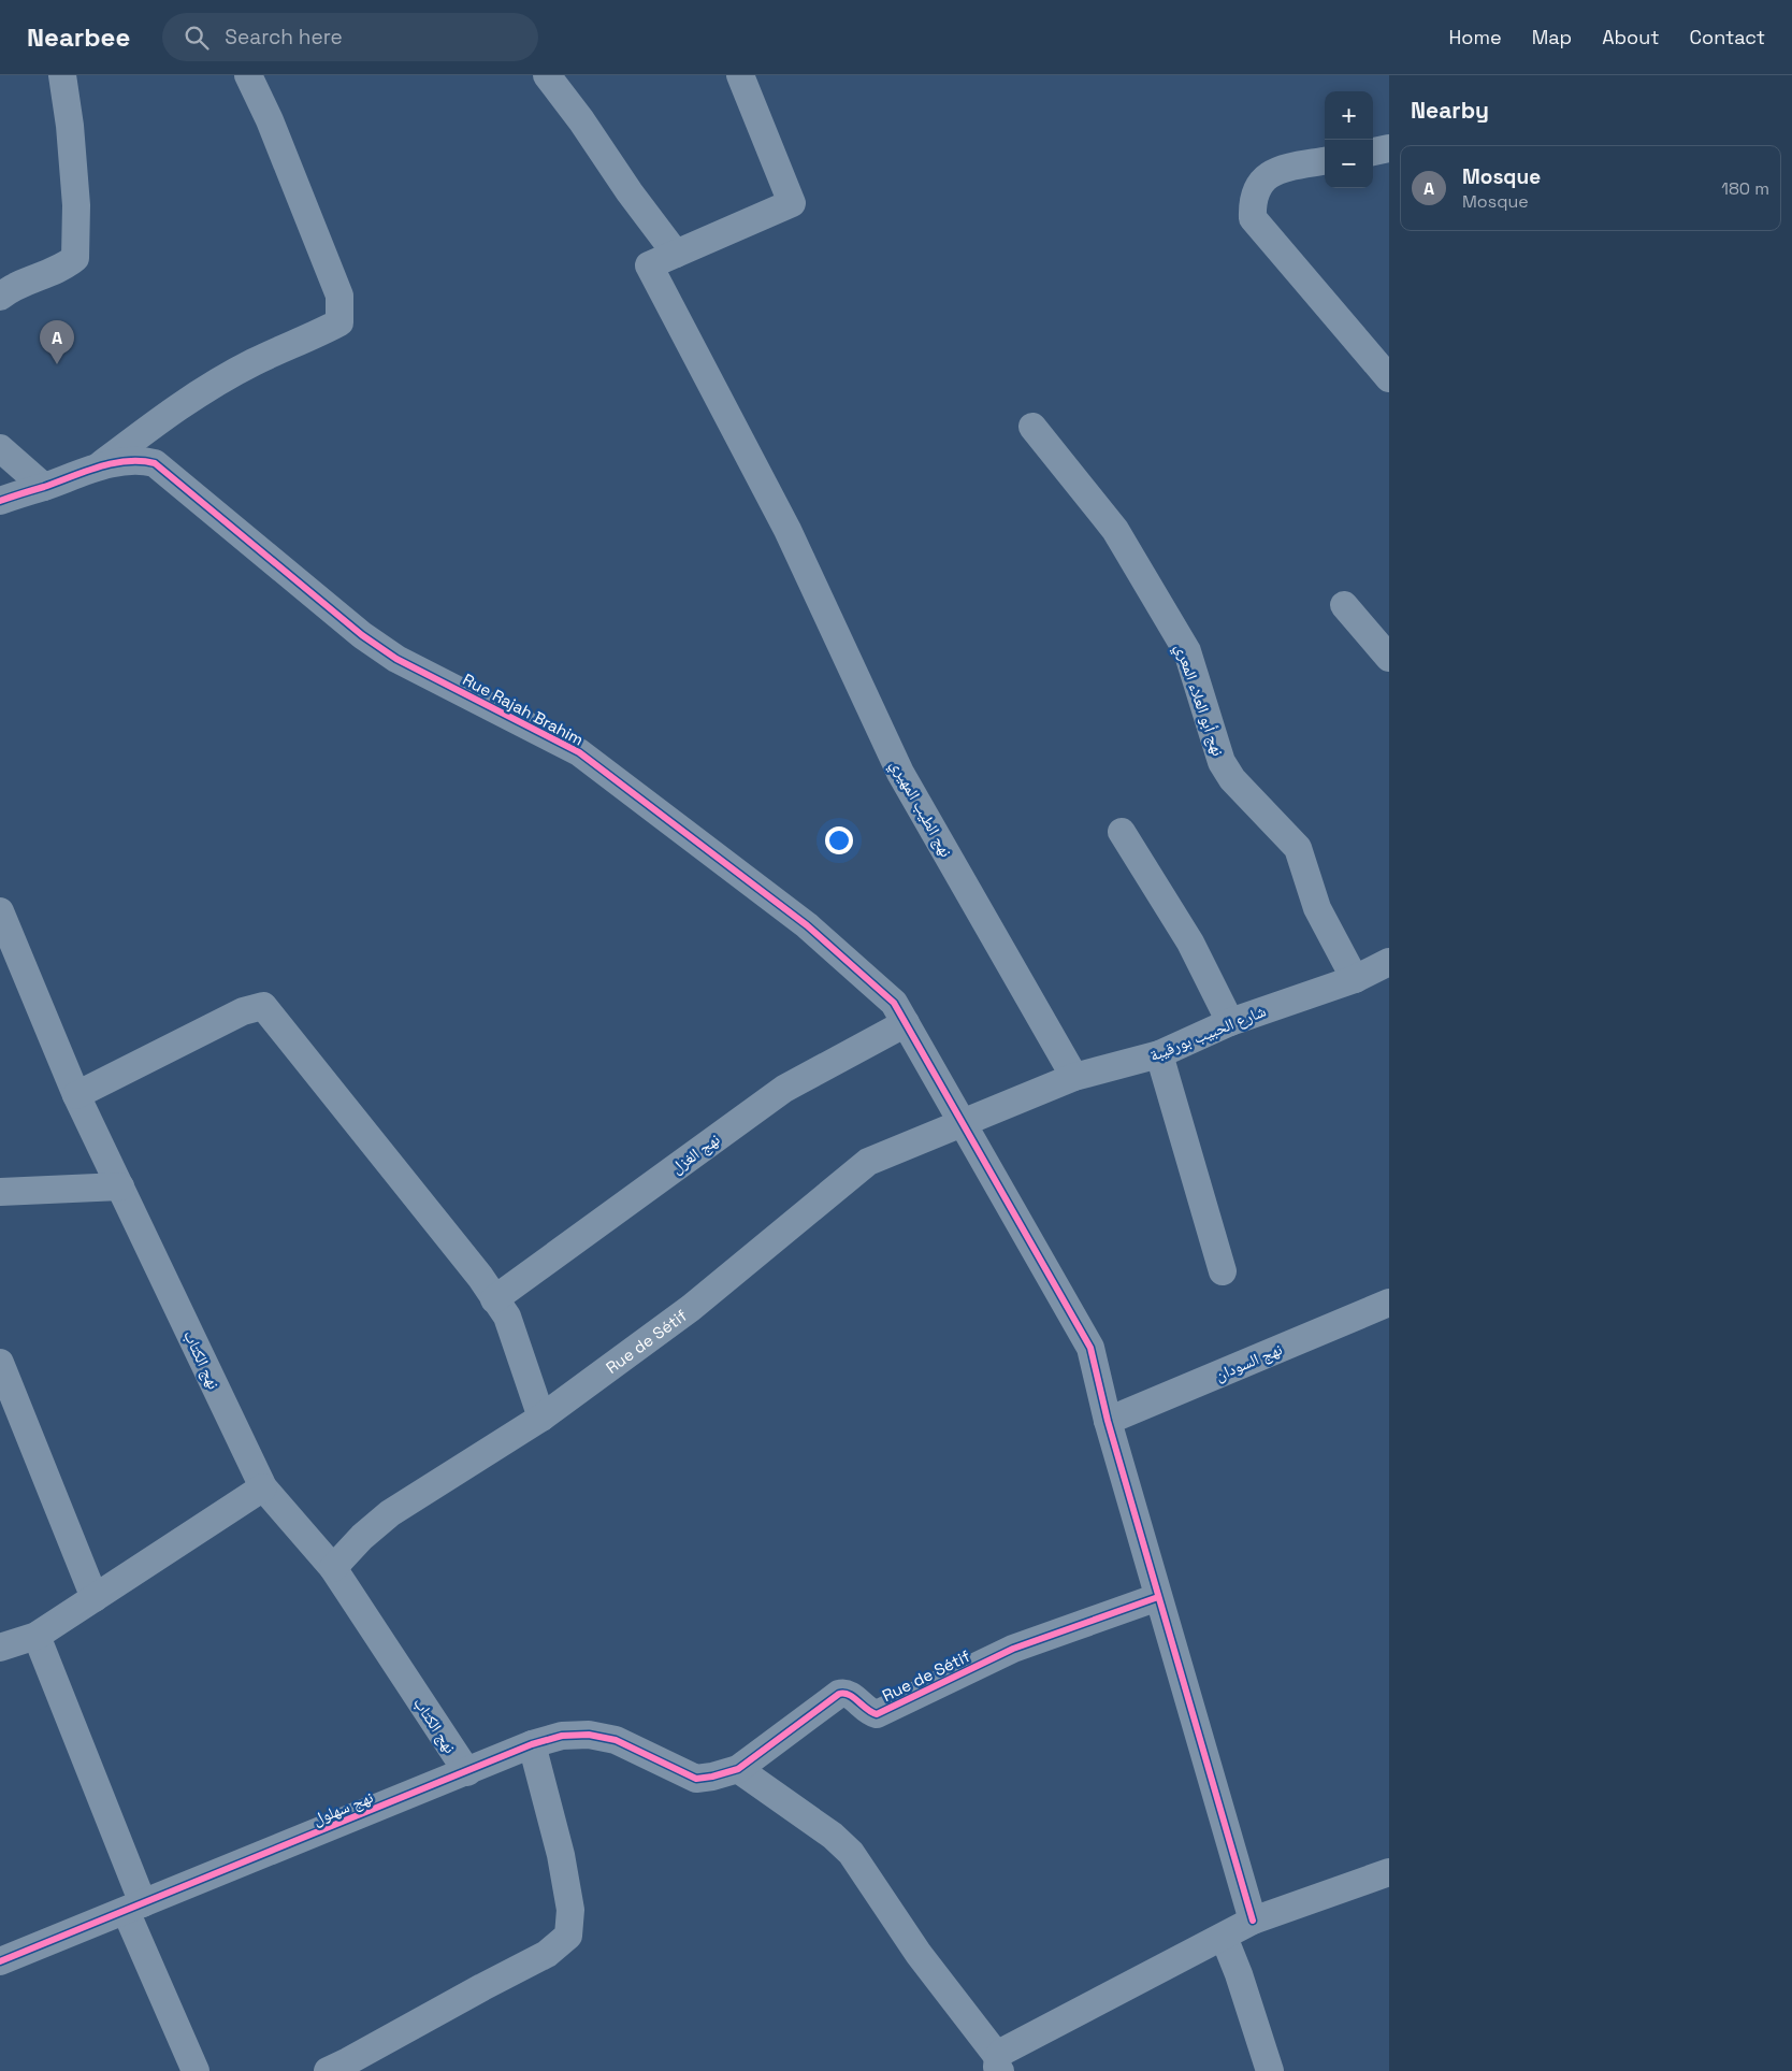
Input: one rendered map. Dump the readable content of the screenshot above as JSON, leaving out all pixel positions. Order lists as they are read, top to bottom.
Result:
{
  "streets": {
    "street": [
      "نهج أبو العلاء المعري",
      "Rue Rajah Brahim",
      "نهج الطيب المهيري",
      "شارع الحبيب بورقيبة",
      "نهج الغزل",
      "Rue de Sétif",
      "نهج الكتاب",
      "نهج السودان",
      "نهج سهلول"
    ]
  },
  "crossings": [
    ["نهج أبو العلاء المعري", "شارع الحبيب بورقيبة"],
    ["Rue Rajah Brahim", "شارع الحبيب بورقيبة"],
    ["Rue Rajah Brahim", "نهج الغزل"],
    ["Rue Rajah Brahim", "Rue de Sétif"],
    ["Rue Rajah Brahim", "نهج السودان"],
    ["نهج الطيب المهيري", "شارع الحبيب بورقيبة"],
    ["شارع الحبيب بورقيبة", "Rue de Sétif"],
    ["Rue de Sétif", "نهج الكتاب"],
    ["Rue de Sétif", "نهج سهلول"],
    ["نهج الكتاب", "نهج سهلول"]
  ],
  "page": {
    "header": "Nearbee",
    "search": "Search here",
    "nav": [
      "Home",
      "Map",
      "About",
      "Contact"
    ],
    "heading": "Nearby",
    "map_buttons": ["+", "−"],
    "list": [
      {
        "mark": "A",
        "name": "Mosque",
        "note": "Mosque",
        "value": "180 m"
      }
    ],
    "pins": "A"
  }
}
